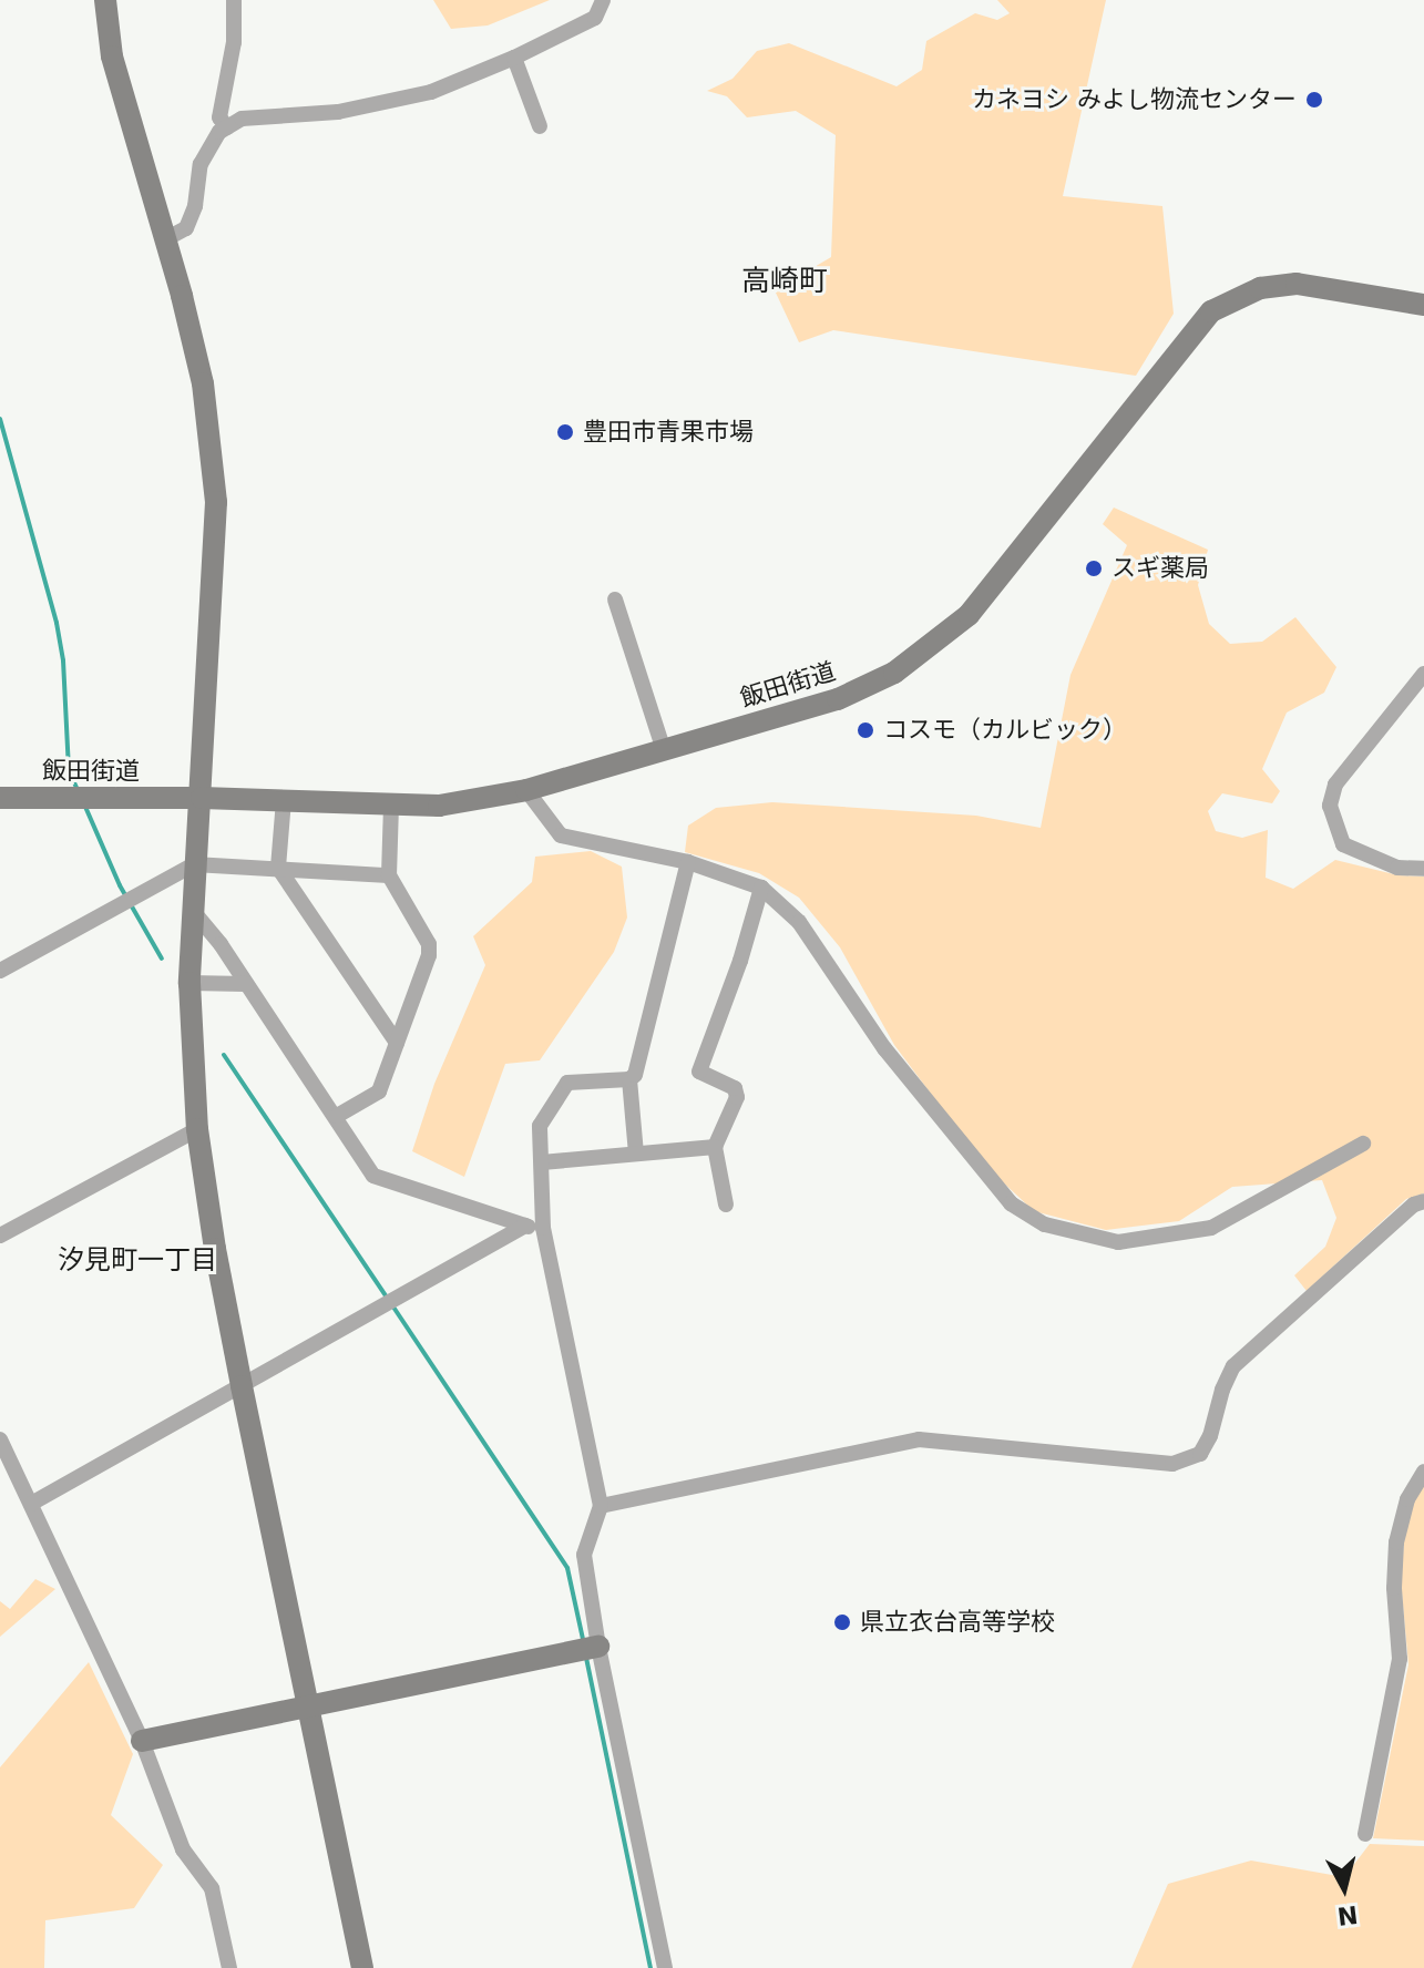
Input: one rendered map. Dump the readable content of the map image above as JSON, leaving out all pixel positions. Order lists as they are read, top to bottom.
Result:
{
  "streets": {
    "street": ["飯田街道"]
  },
  "districts": ["高崎町", "汐見町一丁目"],
  "places": [
    "カネヨシ みよし物流センター",
    "豊田市青果市場",
    "スギ薬局",
    "コスモ（カルビック）",
    "県立衣台高等学校"
  ],
  "north": "bottom"
}
